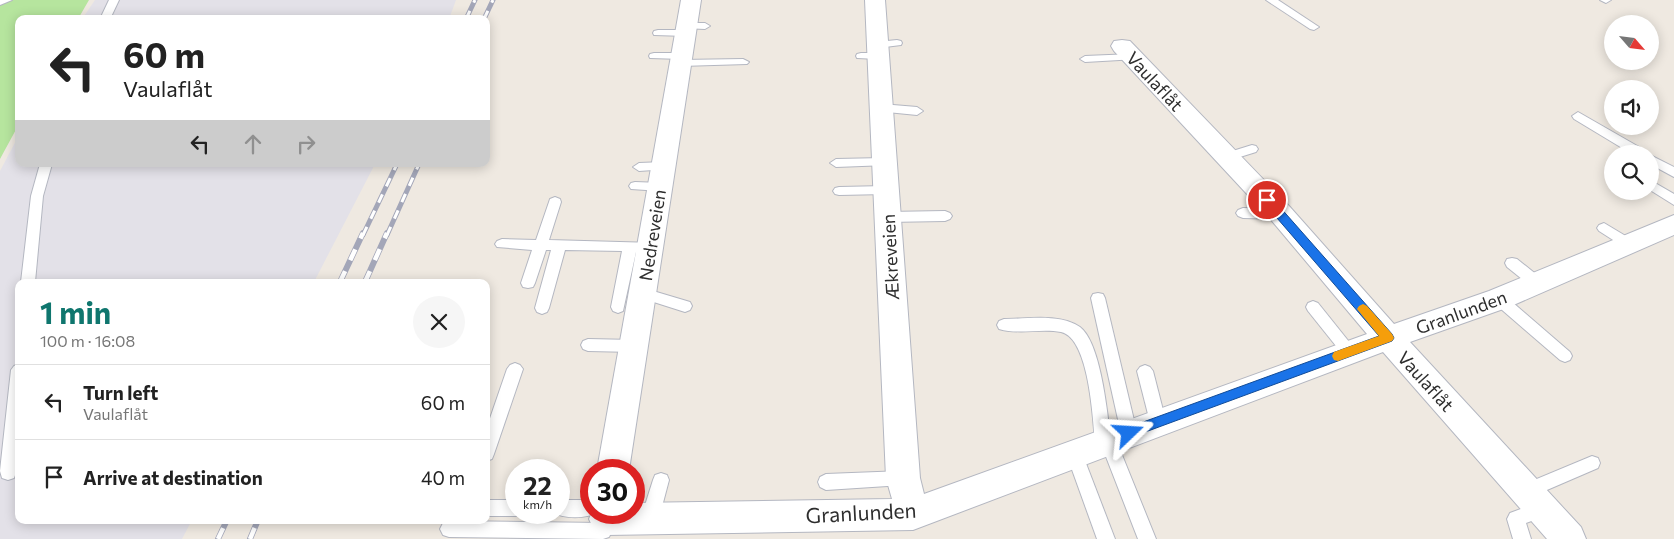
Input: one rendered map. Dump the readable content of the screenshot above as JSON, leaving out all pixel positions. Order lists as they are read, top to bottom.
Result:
{
  "streets": {
    "street": [
      "Vaulaflåt",
      "Nedreveien",
      "Ækreveien",
      "Granlunden"
    ]
  },
  "crossings": [
    ["Vaulaflåt", "Granlunden"],
    ["Ækreveien", "Granlunden"]
  ],
  "north": "bottom right",
  "page": {
    "turn": ["60 m", "Vaulaflåt"],
    "heading": ["1 min", "100 m · 16:08"],
    "list": [
      {
        "name": "Turn left",
        "note": "Vaulaflåt",
        "value": "60 m"
      },
      {
        "name": "Arrive at destination",
        "value": "40 m"
      }
    ],
    "speed": "22 km/h",
    "limit": "30"
  }
}
